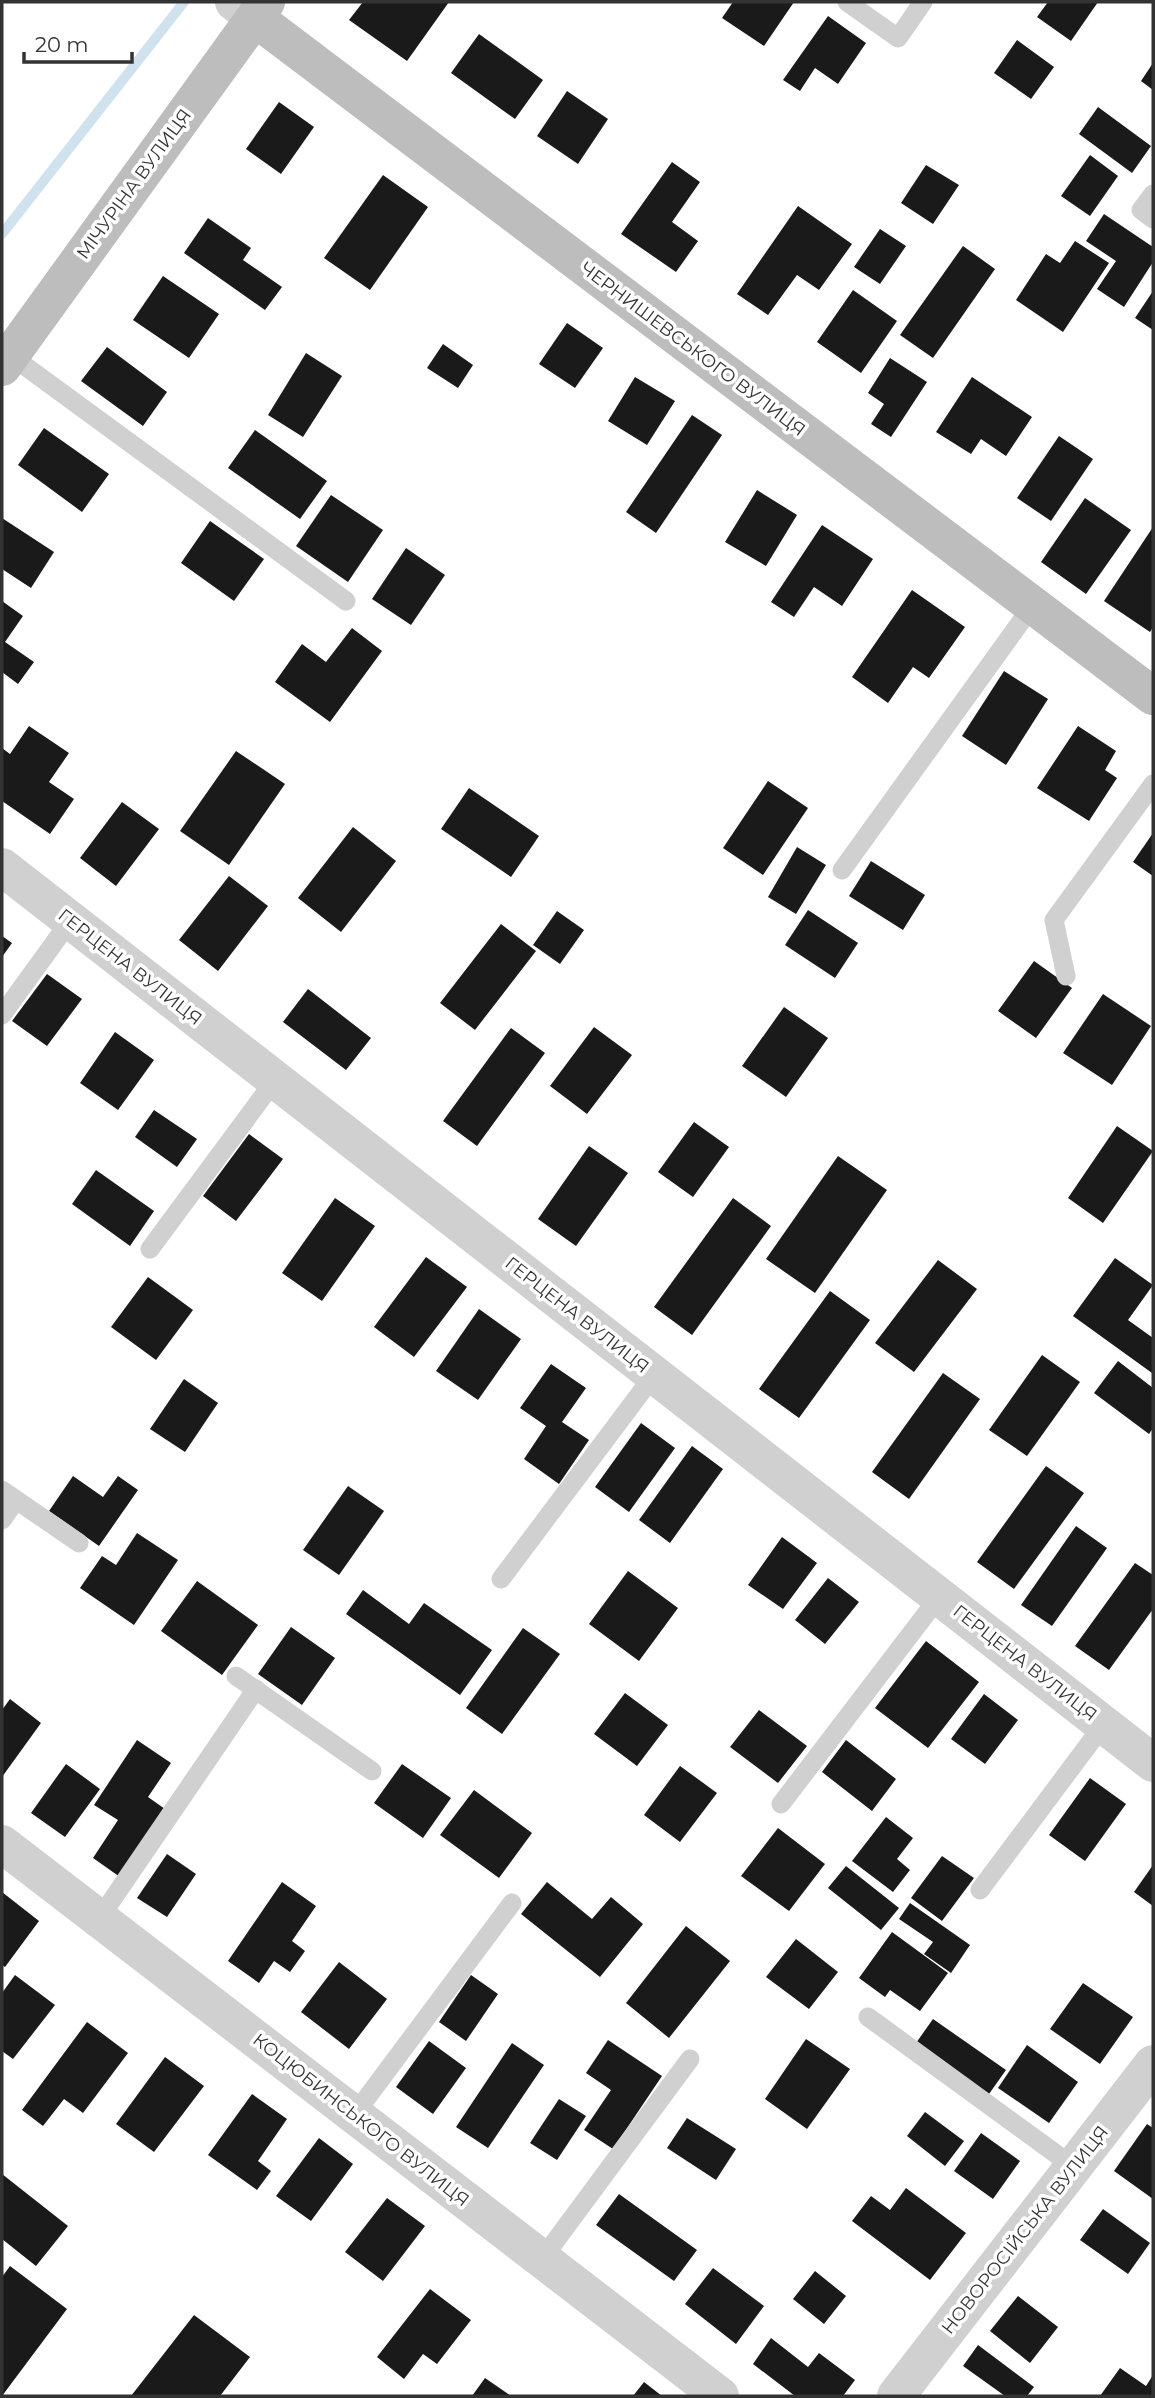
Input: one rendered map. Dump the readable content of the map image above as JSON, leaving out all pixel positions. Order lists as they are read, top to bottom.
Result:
{
  "streets": {
    "street": [
      "МІЧУРІНА ВУЛИЦЯ",
      "ЧЕРНИШЕВСЬКОГО ВУЛИЦЯ",
      "ГЕРЦЕНА ВУЛИЦЯ",
      "КОЦЮБИНСЬКОГО ВУЛИЦЯ",
      "НОВОРОСІЙСЬКА ВУЛИЦЯ"
    ]
  },
  "crossings": [
    ["МІЧУРІНА ВУЛИЦЯ", "ЧЕРНИШЕВСЬКОГО ВУЛИЦЯ"]
  ],
  "scale_bar": "20 m"
}
